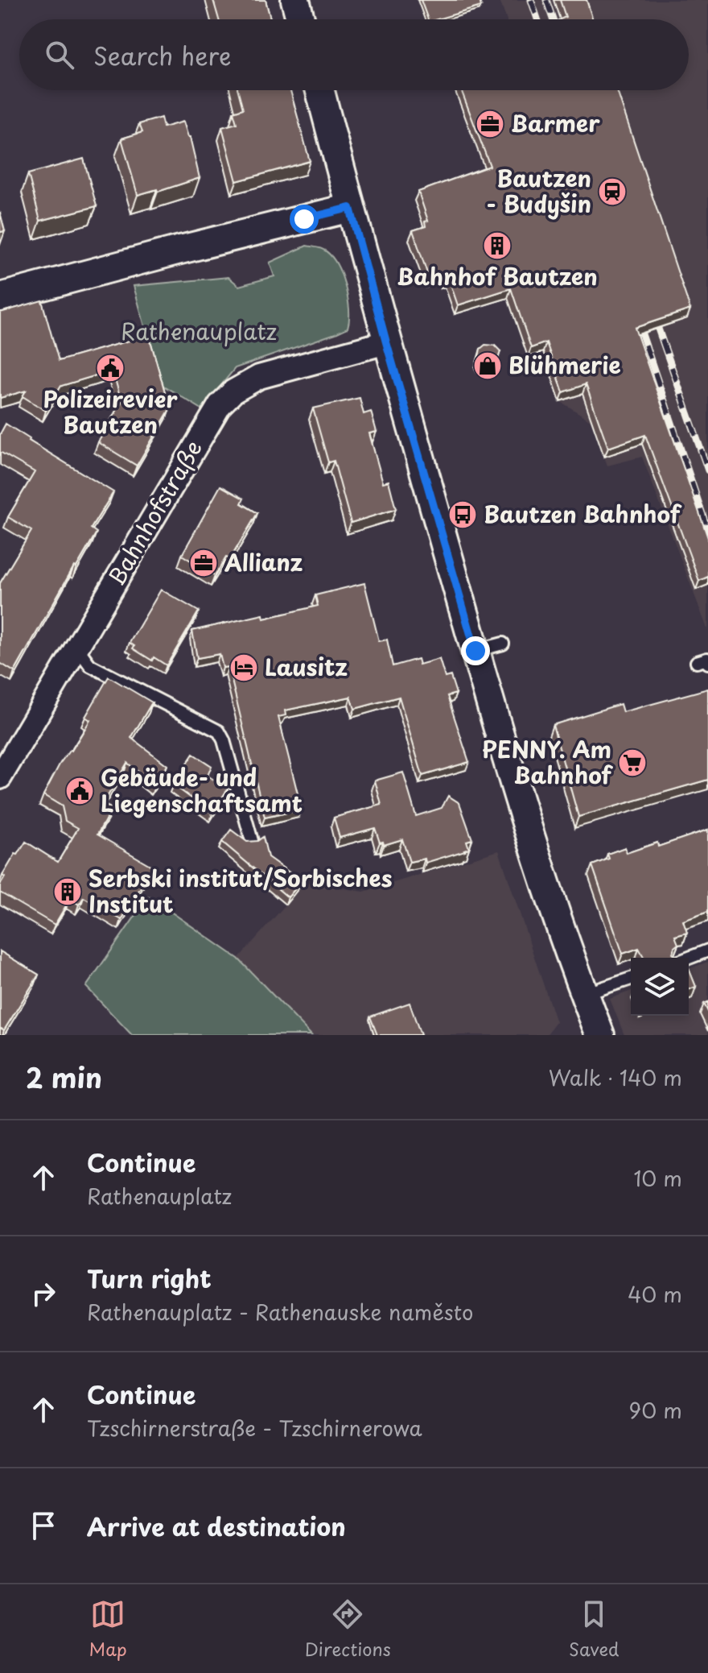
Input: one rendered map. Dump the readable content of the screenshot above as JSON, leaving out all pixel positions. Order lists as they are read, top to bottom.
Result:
{
  "streets": {
    "street": ["Bahnhofstraße"]
  },
  "parks": ["Rathenauplatz"],
  "places": {
    "office": ["Barmer", "Allianz"],
    "station": ["Bautzen - Budyšin"],
    "building": ["Bahnhof Bautzen", "Serbski institut/Sorbisches Institut"],
    "shop": ["Blühmerie"],
    "public building": ["Polizeirevier Bautzen", "Gebäude- und Liegenschaftsamt"],
    "bus stop": ["Bautzen Bahnhof"],
    "hotel": ["Lausitz"],
    "supermarket": ["PENNY. Am Bahnhof"]
  },
  "page": {
    "search": "Search here",
    "heading": ["2 min", "Walk · 140 m"],
    "list": [
      ["Continue", "Rathenauplatz", "10 m"],
      ["Turn right", "Rathenauplatz - Rathenauske naměsto", "40 m"],
      ["Continue", "Tzschirnerstraße - Tzschirnerowa", "90 m"],
      "Arrive at destination"
    ],
    "nav": ["Map", "Directions", "Saved"]
  }
}
